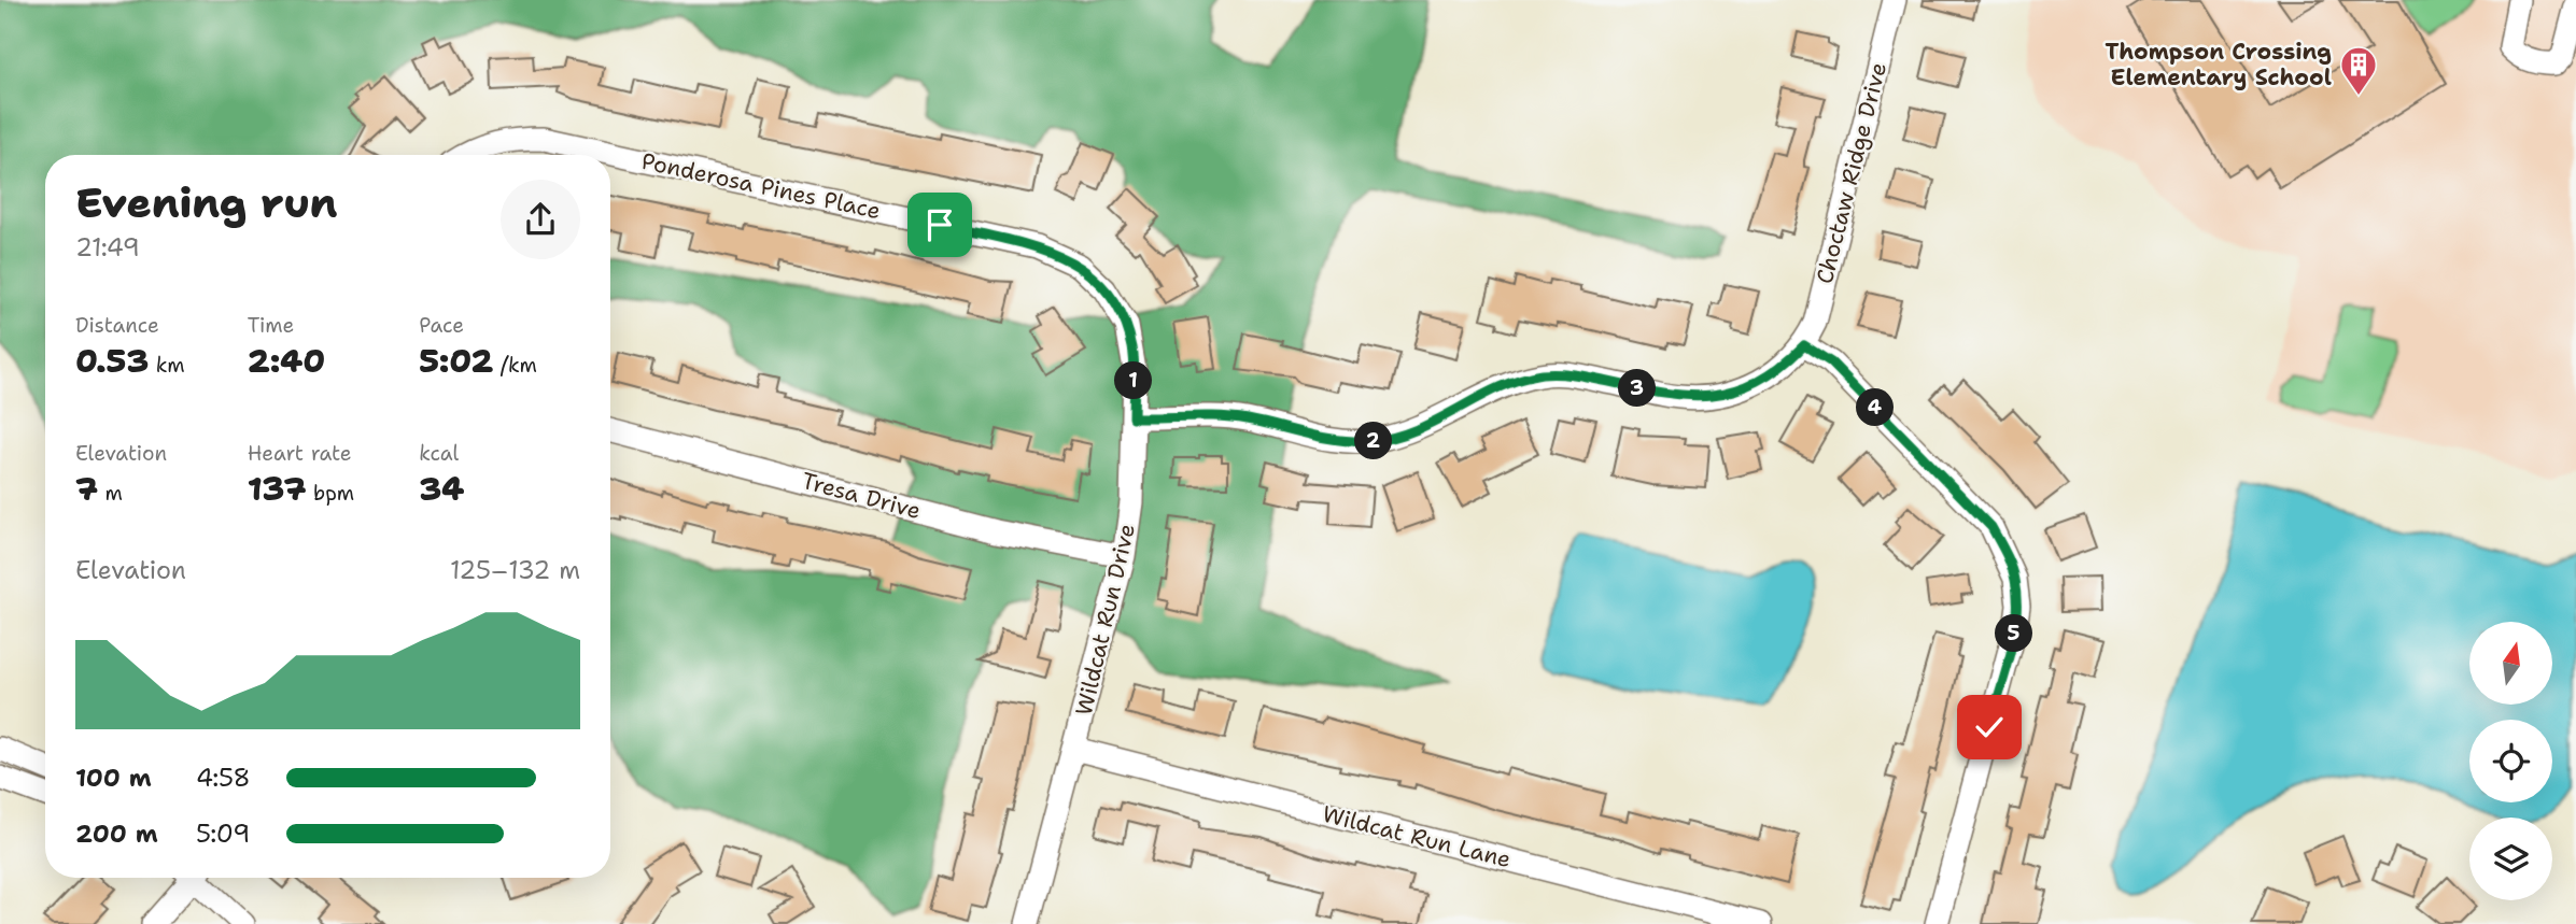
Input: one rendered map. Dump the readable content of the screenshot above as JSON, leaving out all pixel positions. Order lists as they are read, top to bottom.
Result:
{
  "streets": {
    "street": [
      "Choctaw Ridge Drive",
      "Ponderosa Pines Place",
      "Tresa Drive",
      "Wildcat Run Drive",
      "Wildcat Run Lane"
    ]
  },
  "crossings": [
    ["Ponderosa Pines Place", "Wildcat Run Drive"],
    ["Tresa Drive", "Wildcat Run Drive"],
    ["Wildcat Run Drive", "Wildcat Run Lane"]
  ],
  "places": {
    "building": ["Thompson Crossing Elementary School"]
  },
  "north": "top",
  "page": {
    "heading": ["Evening run", "21:49"],
    "stats": [
      ["Distance", "0.53 km"],
      ["Time", "2:40"],
      ["Pace", "5:02 /km"],
      ["Elevation", "7 m"],
      ["Heart rate", "137 bpm"],
      ["kcal", "34"]
    ],
    "pins": [
      "1",
      "3",
      "4",
      "2",
      "5"
    ],
    "chart": ["Elevation", "125–132 m"],
    "list": [
      {
        "name": "100 m",
        "note": "4:58"
      },
      {
        "name": "200 m",
        "note": "5:09"
      }
    ]
  }
}
